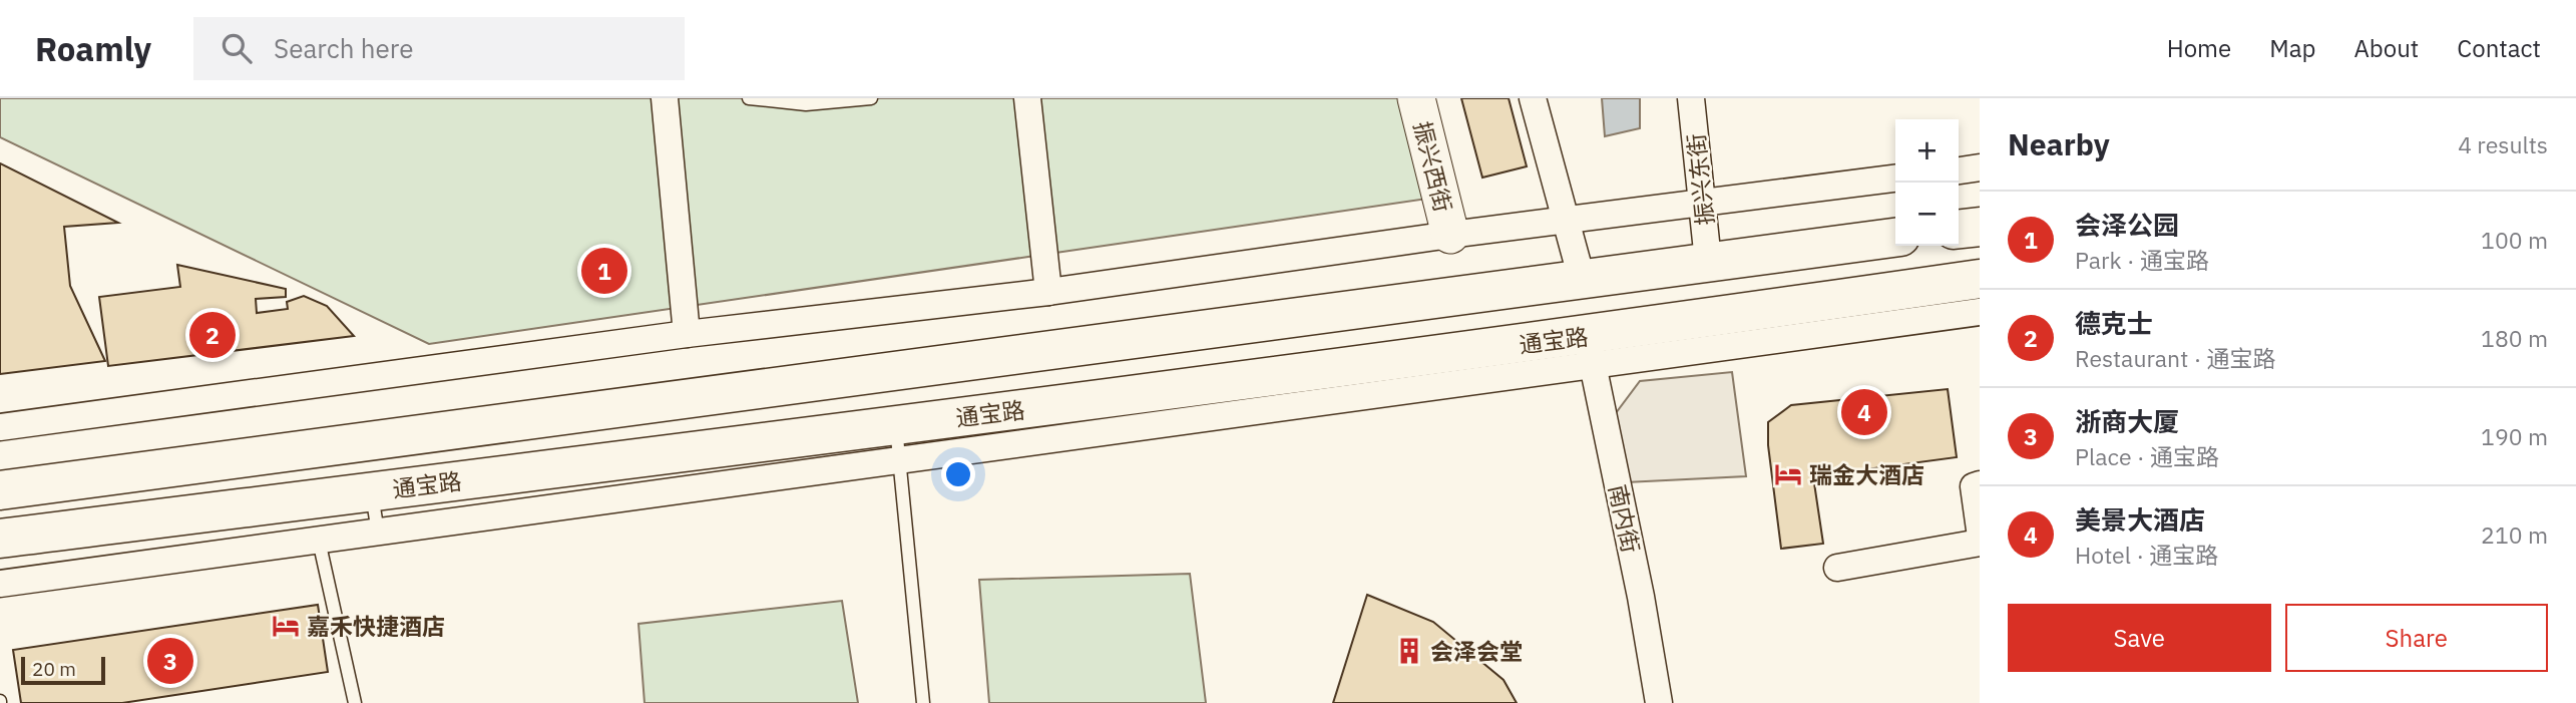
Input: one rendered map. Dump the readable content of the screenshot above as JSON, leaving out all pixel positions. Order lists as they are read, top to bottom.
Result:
{
  "streets": {
    "main road": ["通宝路"],
    "street": ["振兴西街", "振兴东街", "南内街"]
  },
  "crossings": [
    ["通宝路", "南内街"]
  ],
  "places": {
    "hotel": ["瑞金大酒店", "嘉禾快捷酒店"],
    "building": ["会泽会堂"]
  },
  "scale_bar": "20 m",
  "page": {
    "header": "Roamly",
    "search": "Search here",
    "nav": [
      "Home",
      "Map",
      "About",
      "Contact"
    ],
    "heading": ["Nearby", "4 results"],
    "map_buttons": ["+", "−"],
    "list": [
      {
        "mark": "1",
        "name": "会泽公园",
        "note": "Park · 通宝路",
        "value": "100 m"
      },
      {
        "mark": "2",
        "name": "德克士",
        "note": "Restaurant · 通宝路",
        "value": "180 m"
      },
      {
        "mark": "3",
        "name": "浙商大厦",
        "note": "Place · 通宝路",
        "value": "190 m"
      },
      {
        "mark": "4",
        "name": "美景大酒店",
        "note": "Hotel · 通宝路",
        "value": "210 m"
      }
    ],
    "pins": [
      "1",
      "2",
      "4",
      "3"
    ],
    "buttons": ["Save", "Share"],
    "scale": "20 m"
  }
}
